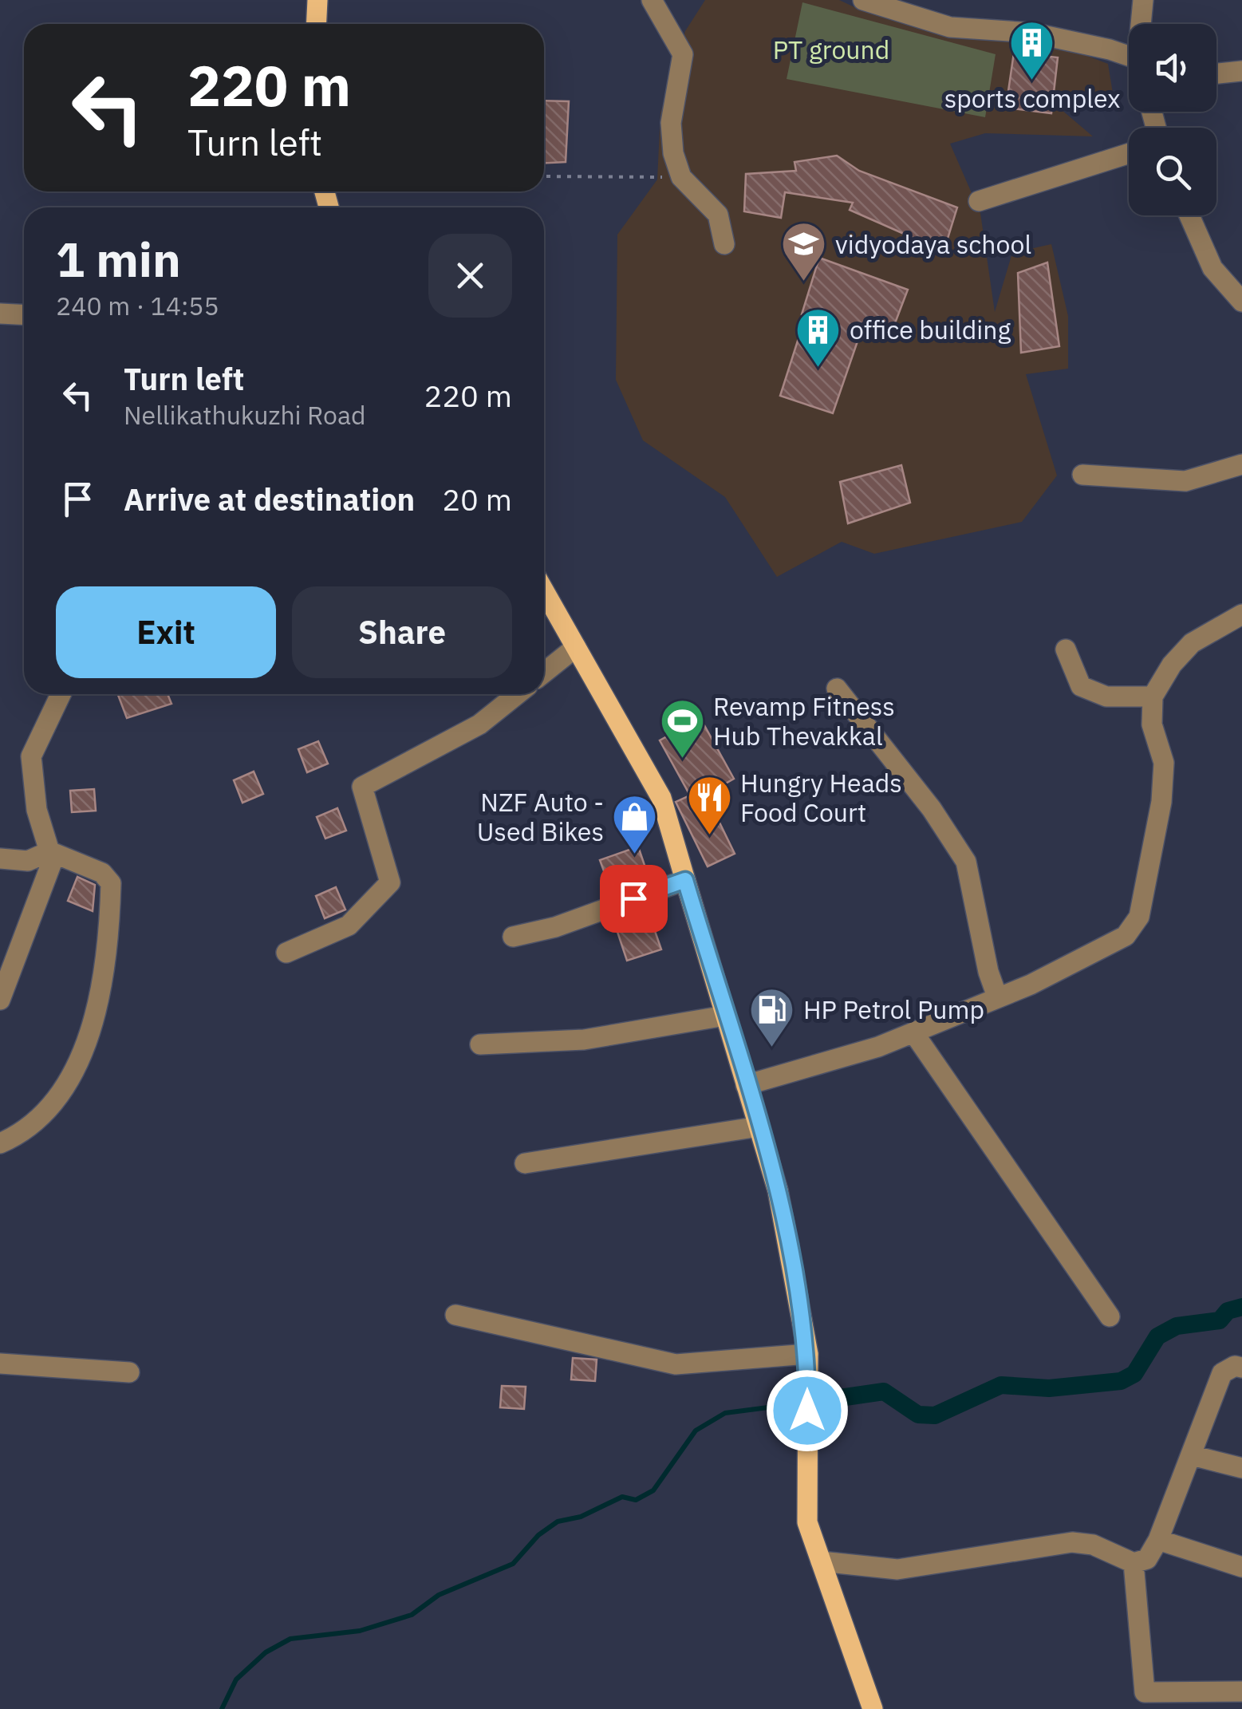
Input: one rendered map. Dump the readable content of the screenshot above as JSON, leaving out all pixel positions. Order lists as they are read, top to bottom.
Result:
{
  "parks": ["PT ground"],
  "places": {
    "building": ["sports complex", "office building"],
    "school or university": ["vidyodaya school"],
    "sports": ["Revamp Fitness Hub Thevakkal"],
    "restaurant": ["Hungry Heads Food Court"],
    "shop": ["NZF Auto - Used Bikes"],
    "fuel station": ["HP Petrol Pump"]
  },
  "page": {
    "turn": ["220 m", "Turn left"],
    "heading": ["1 min", "240 m · 14:55"],
    "list": [
      {
        "name": "Turn left",
        "note": "Nellikathukuzhi Road",
        "value": "220 m"
      },
      {
        "name": "Arrive at destination",
        "value": "20 m"
      }
    ],
    "buttons": ["Exit", "Share"]
  }
}
